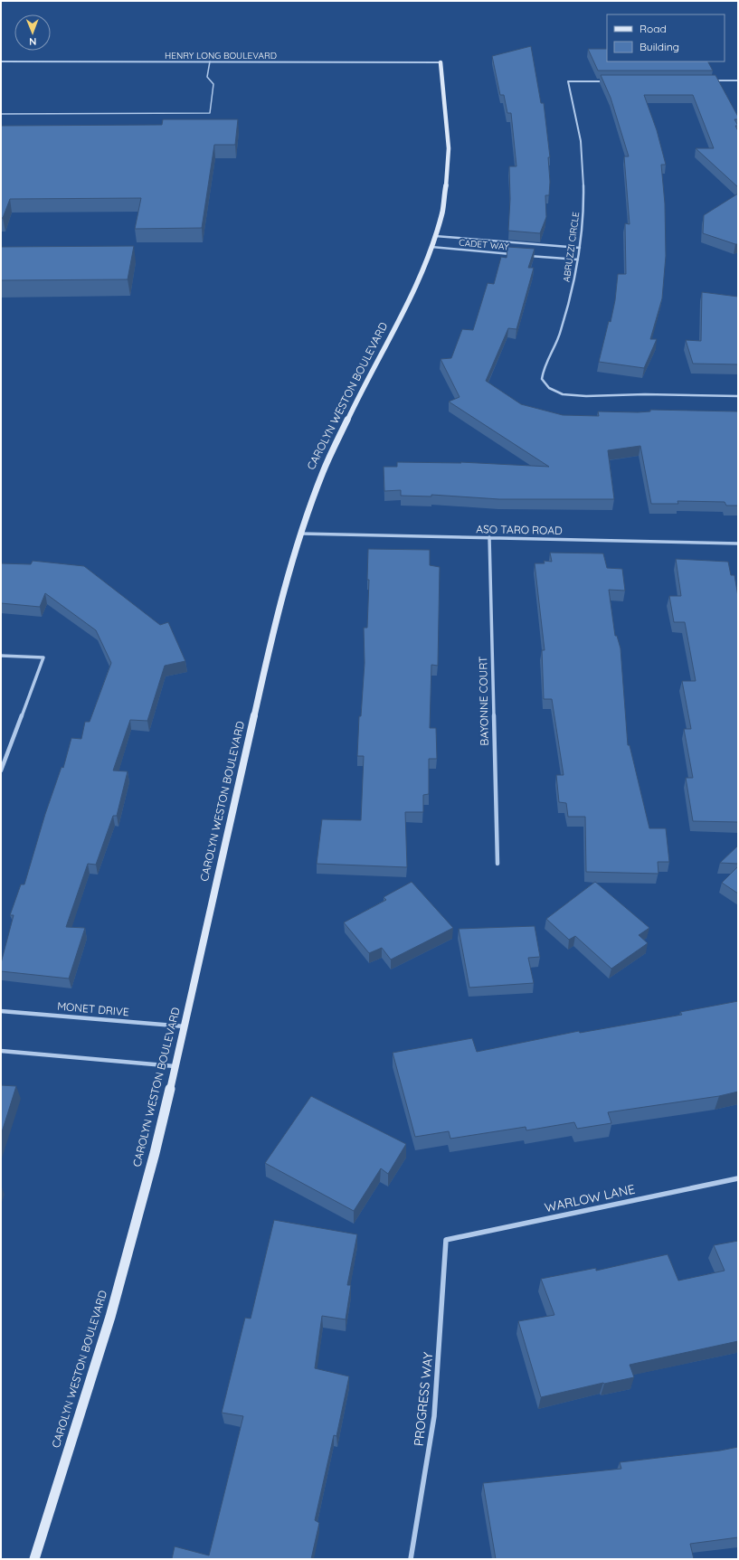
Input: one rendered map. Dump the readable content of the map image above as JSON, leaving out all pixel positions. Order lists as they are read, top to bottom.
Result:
{
  "streets": {
    "street": [
      "HENRY LONG BOULEVARD",
      "CADET WAY",
      "ABRUZZI CIRCLE",
      "CAROLYN WESTON BOULEVARD",
      "ASO TARO ROAD",
      "BAYONNE COURT",
      "MONET DRIVE",
      "WARLOW LANE",
      "PROGRESS WAY"
    ]
  },
  "crossings": [
    ["HENRY LONG BOULEVARD", "CAROLYN WESTON BOULEVARD"],
    ["CADET WAY", "ABRUZZI CIRCLE"],
    ["CADET WAY", "CAROLYN WESTON BOULEVARD"],
    ["CAROLYN WESTON BOULEVARD", "ASO TARO ROAD"],
    ["CAROLYN WESTON BOULEVARD", "MONET DRIVE"],
    ["ASO TARO ROAD", "BAYONNE COURT"],
    ["WARLOW LANE", "PROGRESS WAY"]
  ],
  "legend": ["Road", "Building"],
  "north": "bottom"
}
